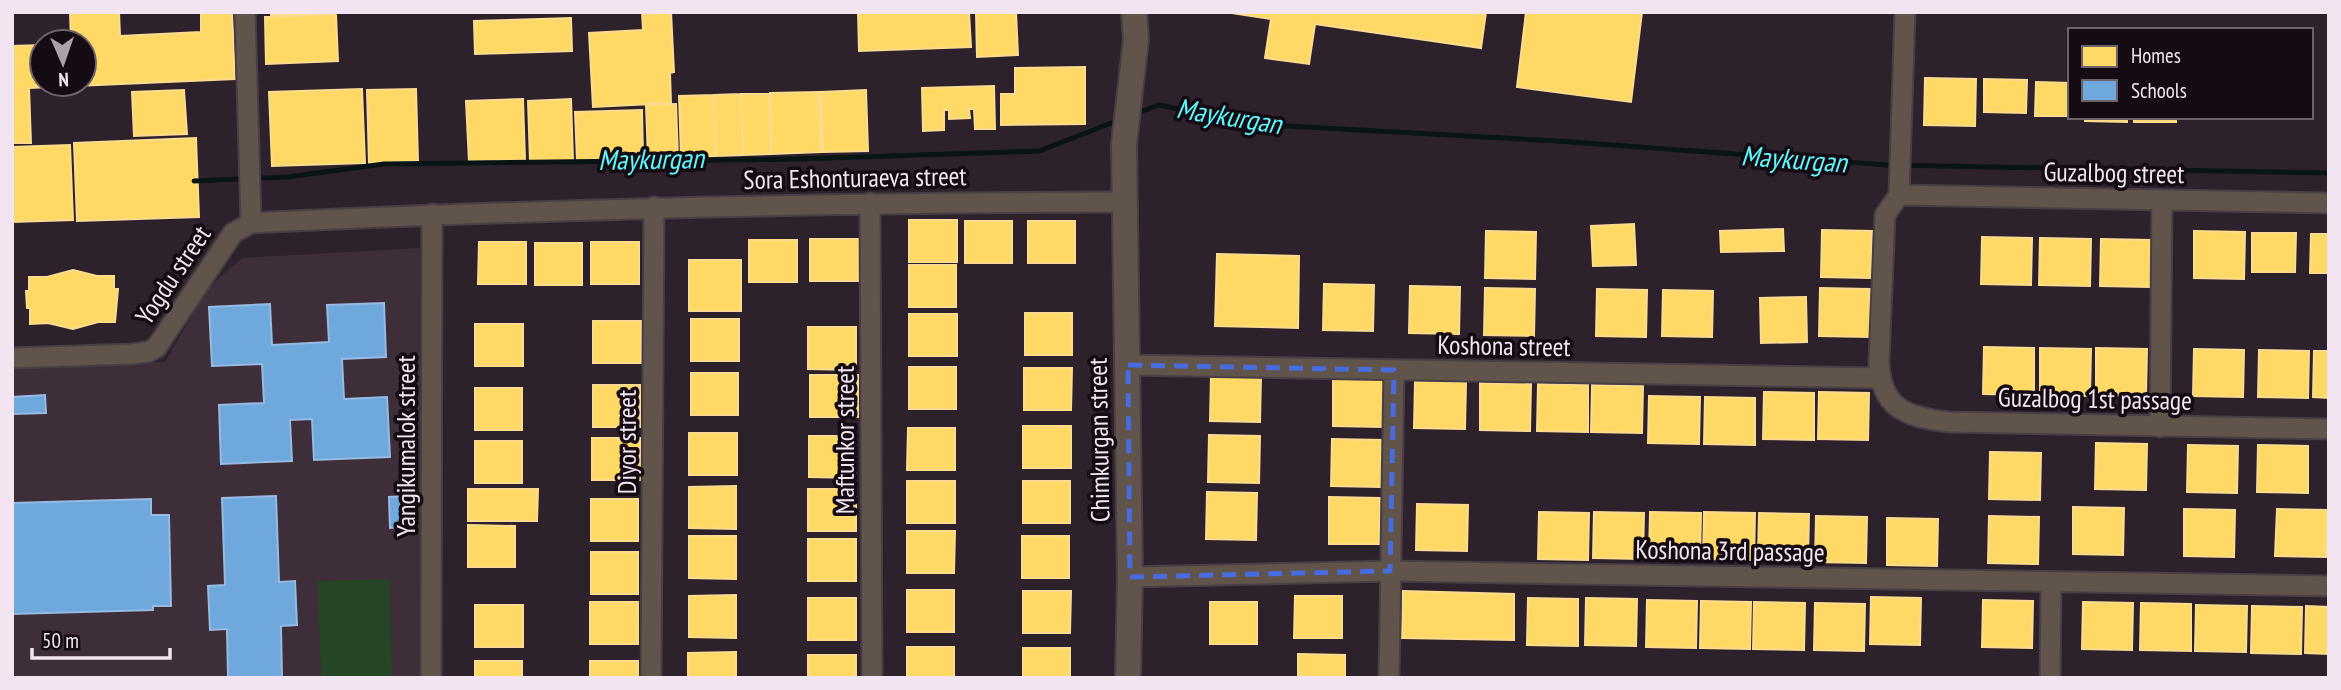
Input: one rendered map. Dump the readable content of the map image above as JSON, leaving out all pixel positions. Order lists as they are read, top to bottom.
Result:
{
  "streets": {
    "street": [
      "Guzalbog street",
      "Sora Eshonturaeva street",
      "Yogdu street",
      "Koshona street",
      "Guzalbog 1st passage",
      "Maftunkor street",
      "Chimkurgan street",
      "Diyor street",
      "Yangikumalok street",
      "Koshona 3rd passage"
    ]
  },
  "crossings": [
    ["Sora Eshonturaeva street", "Yogdu street"],
    ["Sora Eshonturaeva street", "Maftunkor street"],
    ["Sora Eshonturaeva street", "Chimkurgan street"],
    ["Sora Eshonturaeva street", "Diyor street"],
    ["Sora Eshonturaeva street", "Yangikumalok street"],
    ["Koshona street", "Guzalbog 1st passage"],
    ["Koshona street", "Chimkurgan street"],
    ["Chimkurgan street", "Koshona 3rd passage"]
  ],
  "water": ["Maykurgan"],
  "legend": ["Homes", "Schools"],
  "scale_bar": "50 m",
  "north": "bottom"
}
